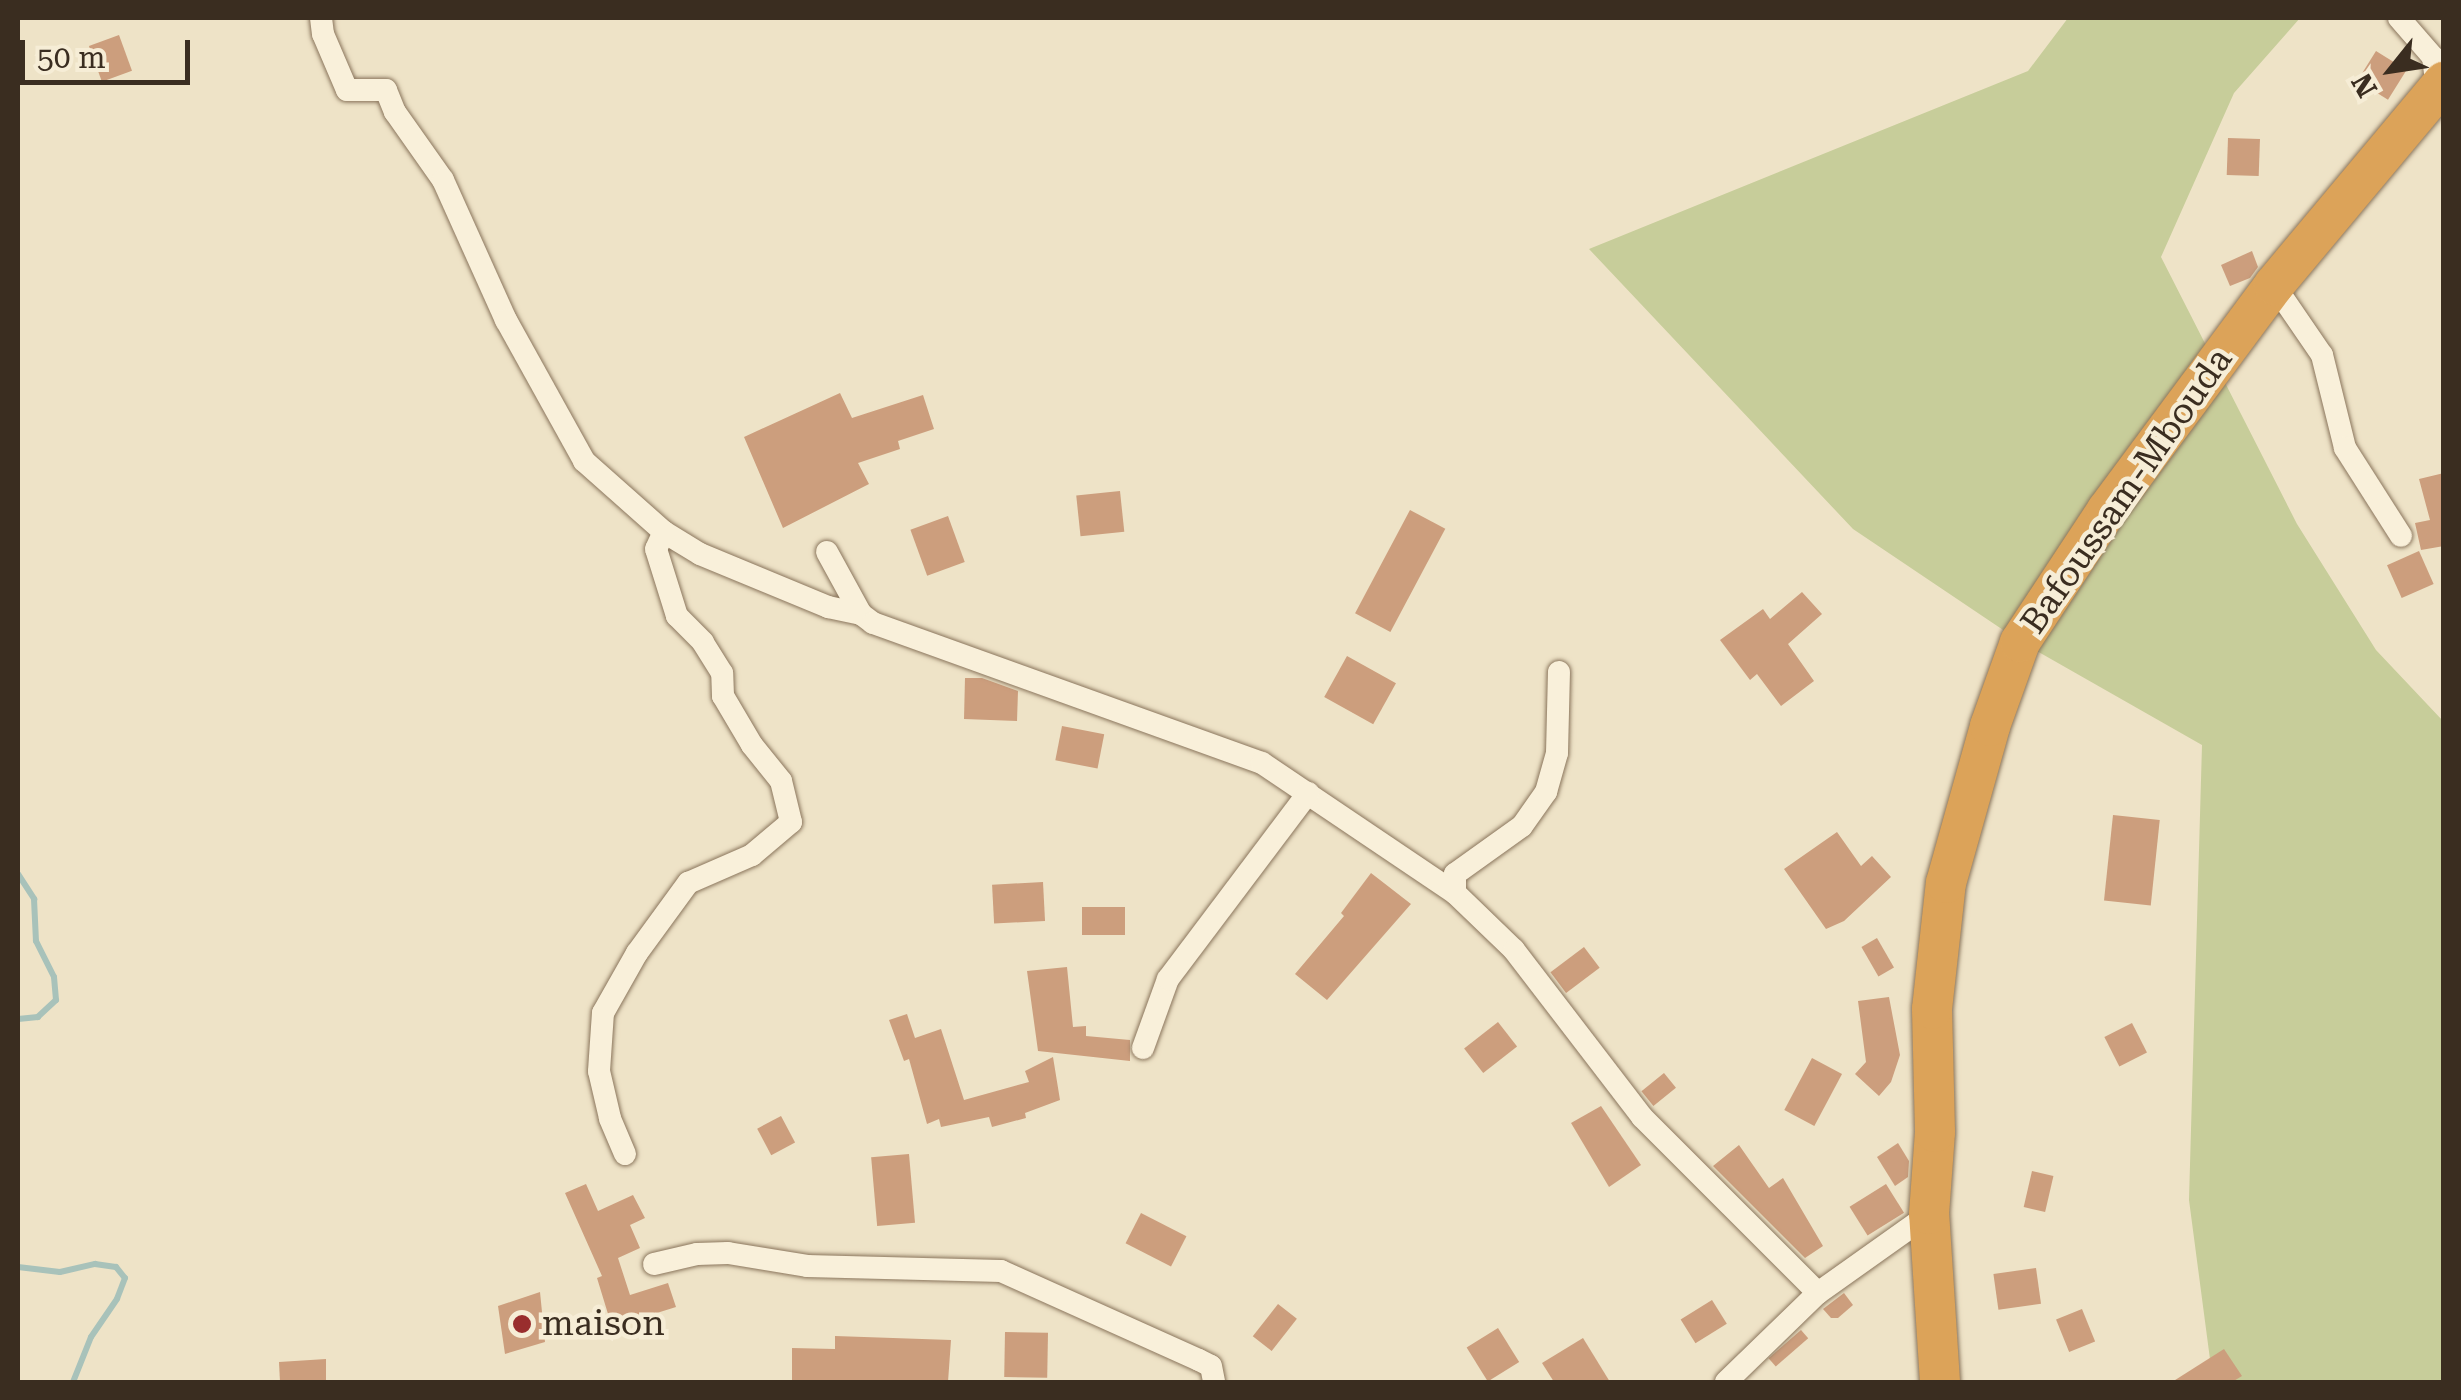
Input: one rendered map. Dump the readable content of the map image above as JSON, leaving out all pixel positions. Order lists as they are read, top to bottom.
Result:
{
  "streets": {
    "highway": ["Bafoussam-Mbouda"]
  },
  "places": ["maison"],
  "scale_bar": "50 m",
  "north": "bottom left"
}
